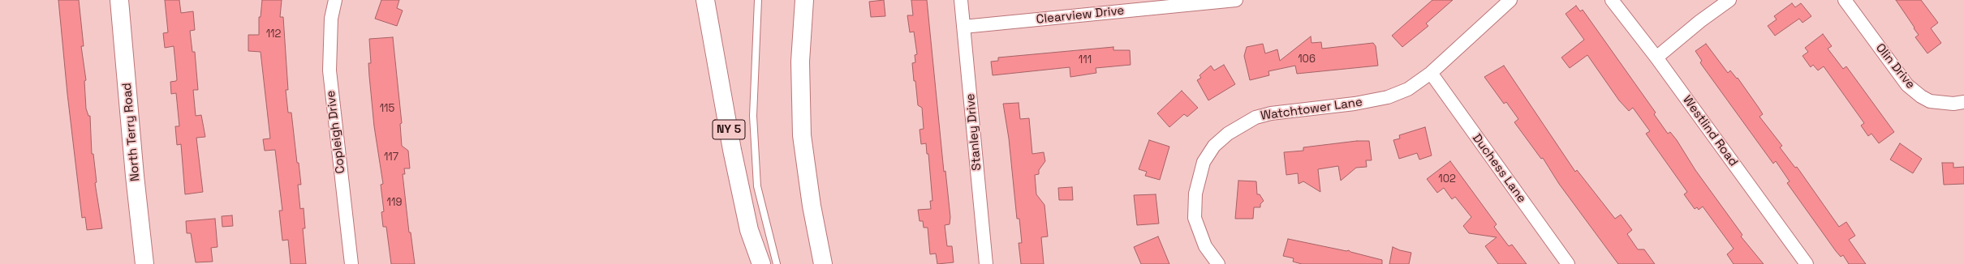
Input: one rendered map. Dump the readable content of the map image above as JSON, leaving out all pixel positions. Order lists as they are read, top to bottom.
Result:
{
  "streets": {
    "main road": ["NY 5", "North Terry Road"],
    "street": [
      "Clearview Drive",
      "Olin Drive",
      "Watchtower Lane",
      "Westlind Road",
      "Copleigh Drive",
      "Stanley Drive",
      "Duchess Lane"
    ]
  },
  "crossings": [
    ["Clearview Drive", "Stanley Drive"],
    ["Watchtower Lane", "Duchess Lane"]
  ],
  "house_numbers": [
    "112",
    "106",
    "111",
    "115",
    "117",
    "102",
    "119"
  ]
}
